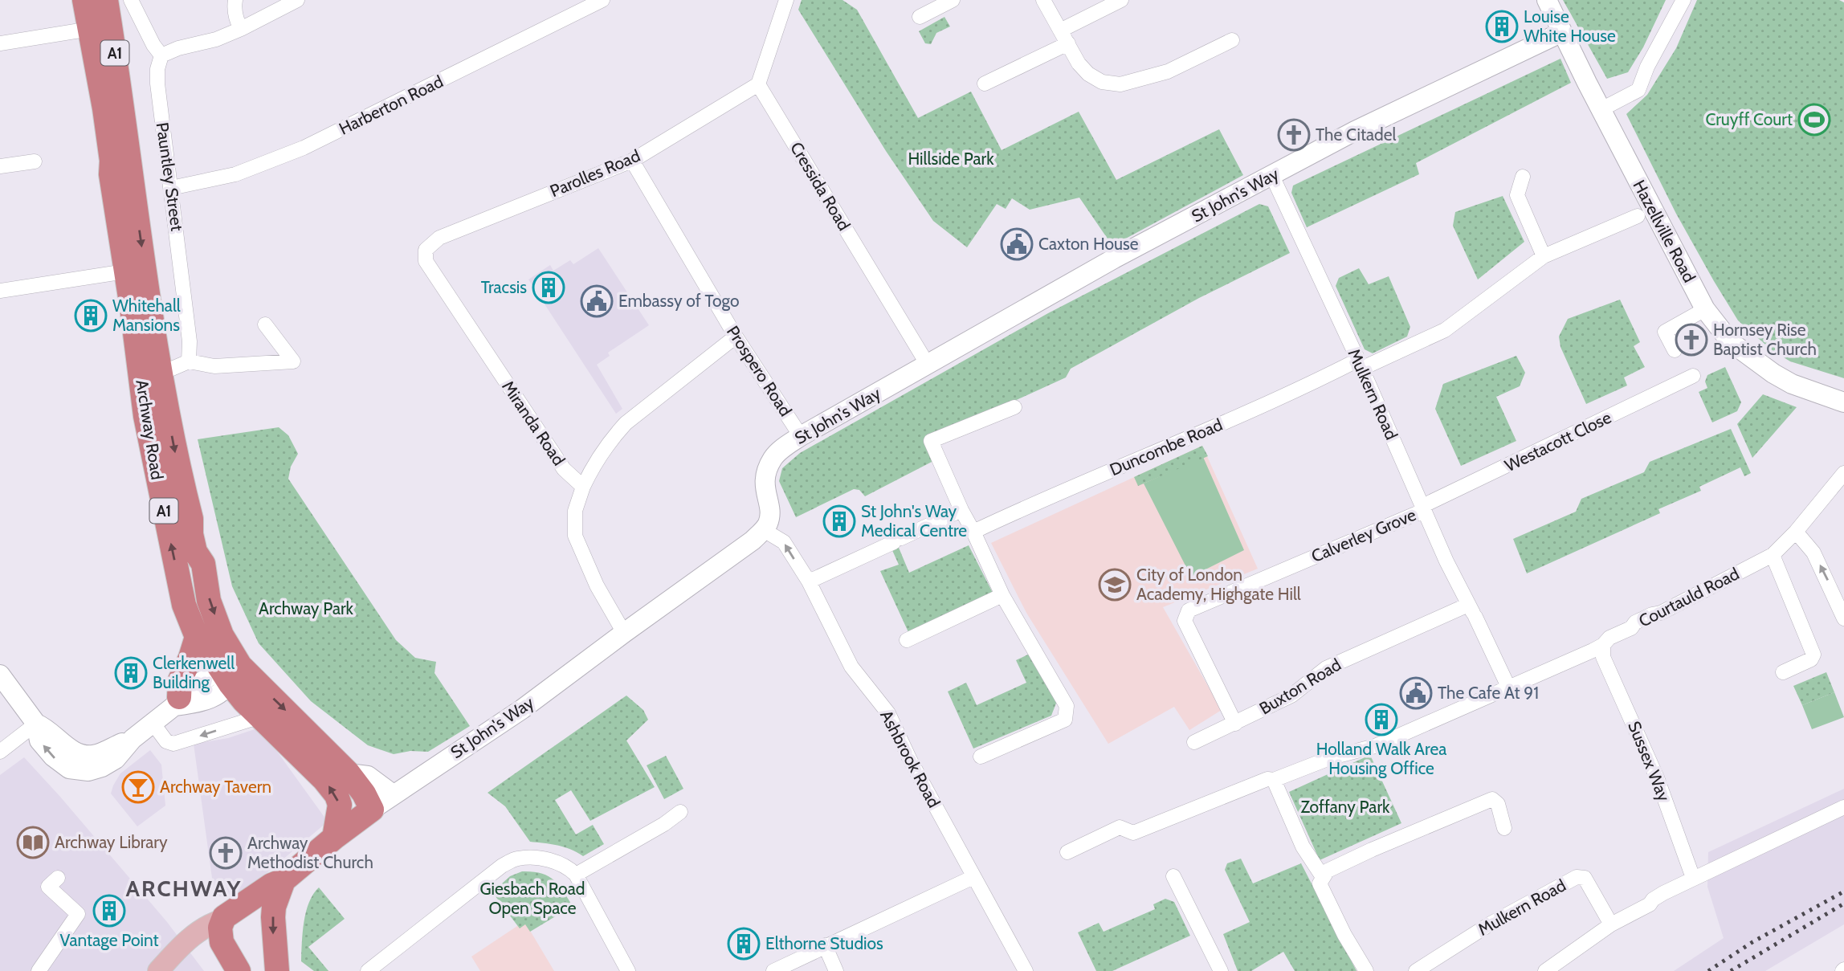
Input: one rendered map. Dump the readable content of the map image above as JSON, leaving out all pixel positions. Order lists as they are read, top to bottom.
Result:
{
  "streets": {
    "highway": ["A1", "St John's Way", "Archway Road"],
    "street": [
      "Harberton Road",
      "Parolles Road",
      "Pauntley Street",
      "Cressida Road",
      "Hazellville Road",
      "Prospero Road",
      "Mulkern Road",
      "Miranda Road",
      "Westacott Close",
      "Duncombe Road",
      "Calverley Grove",
      "Courtauld Road",
      "Buxton Road",
      "Ashbrook Road",
      "Sussex Way"
    ]
  },
  "crossings": [
    ["Harberton Road", "Pauntley Street"],
    ["Parolles Road", "Cressida Road"],
    ["Parolles Road", "Prospero Road"],
    ["Parolles Road", "Miranda Road"],
    ["Cressida Road", "St John's Way"],
    ["St John's Way", "Hazellville Road"],
    ["St John's Way", "Prospero Road"],
    ["St John's Way", "Mulkern Road"],
    ["St John's Way", "Archway Road"],
    ["St John's Way", "Ashbrook Road"],
    ["Mulkern Road", "Westacott Close"],
    ["Mulkern Road", "Duncombe Road"],
    ["Mulkern Road", "Calverley Grove"],
    ["Mulkern Road", "Courtauld Road"],
    ["Mulkern Road", "Buxton Road"],
    ["Westacott Close", "Calverley Grove"],
    ["Calverley Grove", "Buxton Road"],
    ["Courtauld Road", "Sussex Way"]
  ],
  "districts": ["ARCHWAY"],
  "parks": [
    "Hillside Park",
    "Archway Park",
    "Zoffany Park",
    "Giesbach Road Open Space"
  ],
  "places": {
    "building": [
      "Louise White House",
      "Tracsis",
      "Whitehall Mansions",
      "St John's Way Medical Centre",
      "Clerkenwell Building",
      "Holland Walk Area Housing Office",
      "Vantage Point",
      "Elthorne Studios"
    ],
    "sports": ["Cruyff Court"],
    "church": ["The Citadel", "Hornsey Rise Baptist Church", "Archway Methodist Church"],
    "public building": ["Caxton House", "Embassy of Togo", "The Cafe At 91"],
    "school or university": ["City of London Academy, Highgate Hill"],
    "bar": ["Archway Tavern"],
    "library": ["Archway Library"]
  }
}
